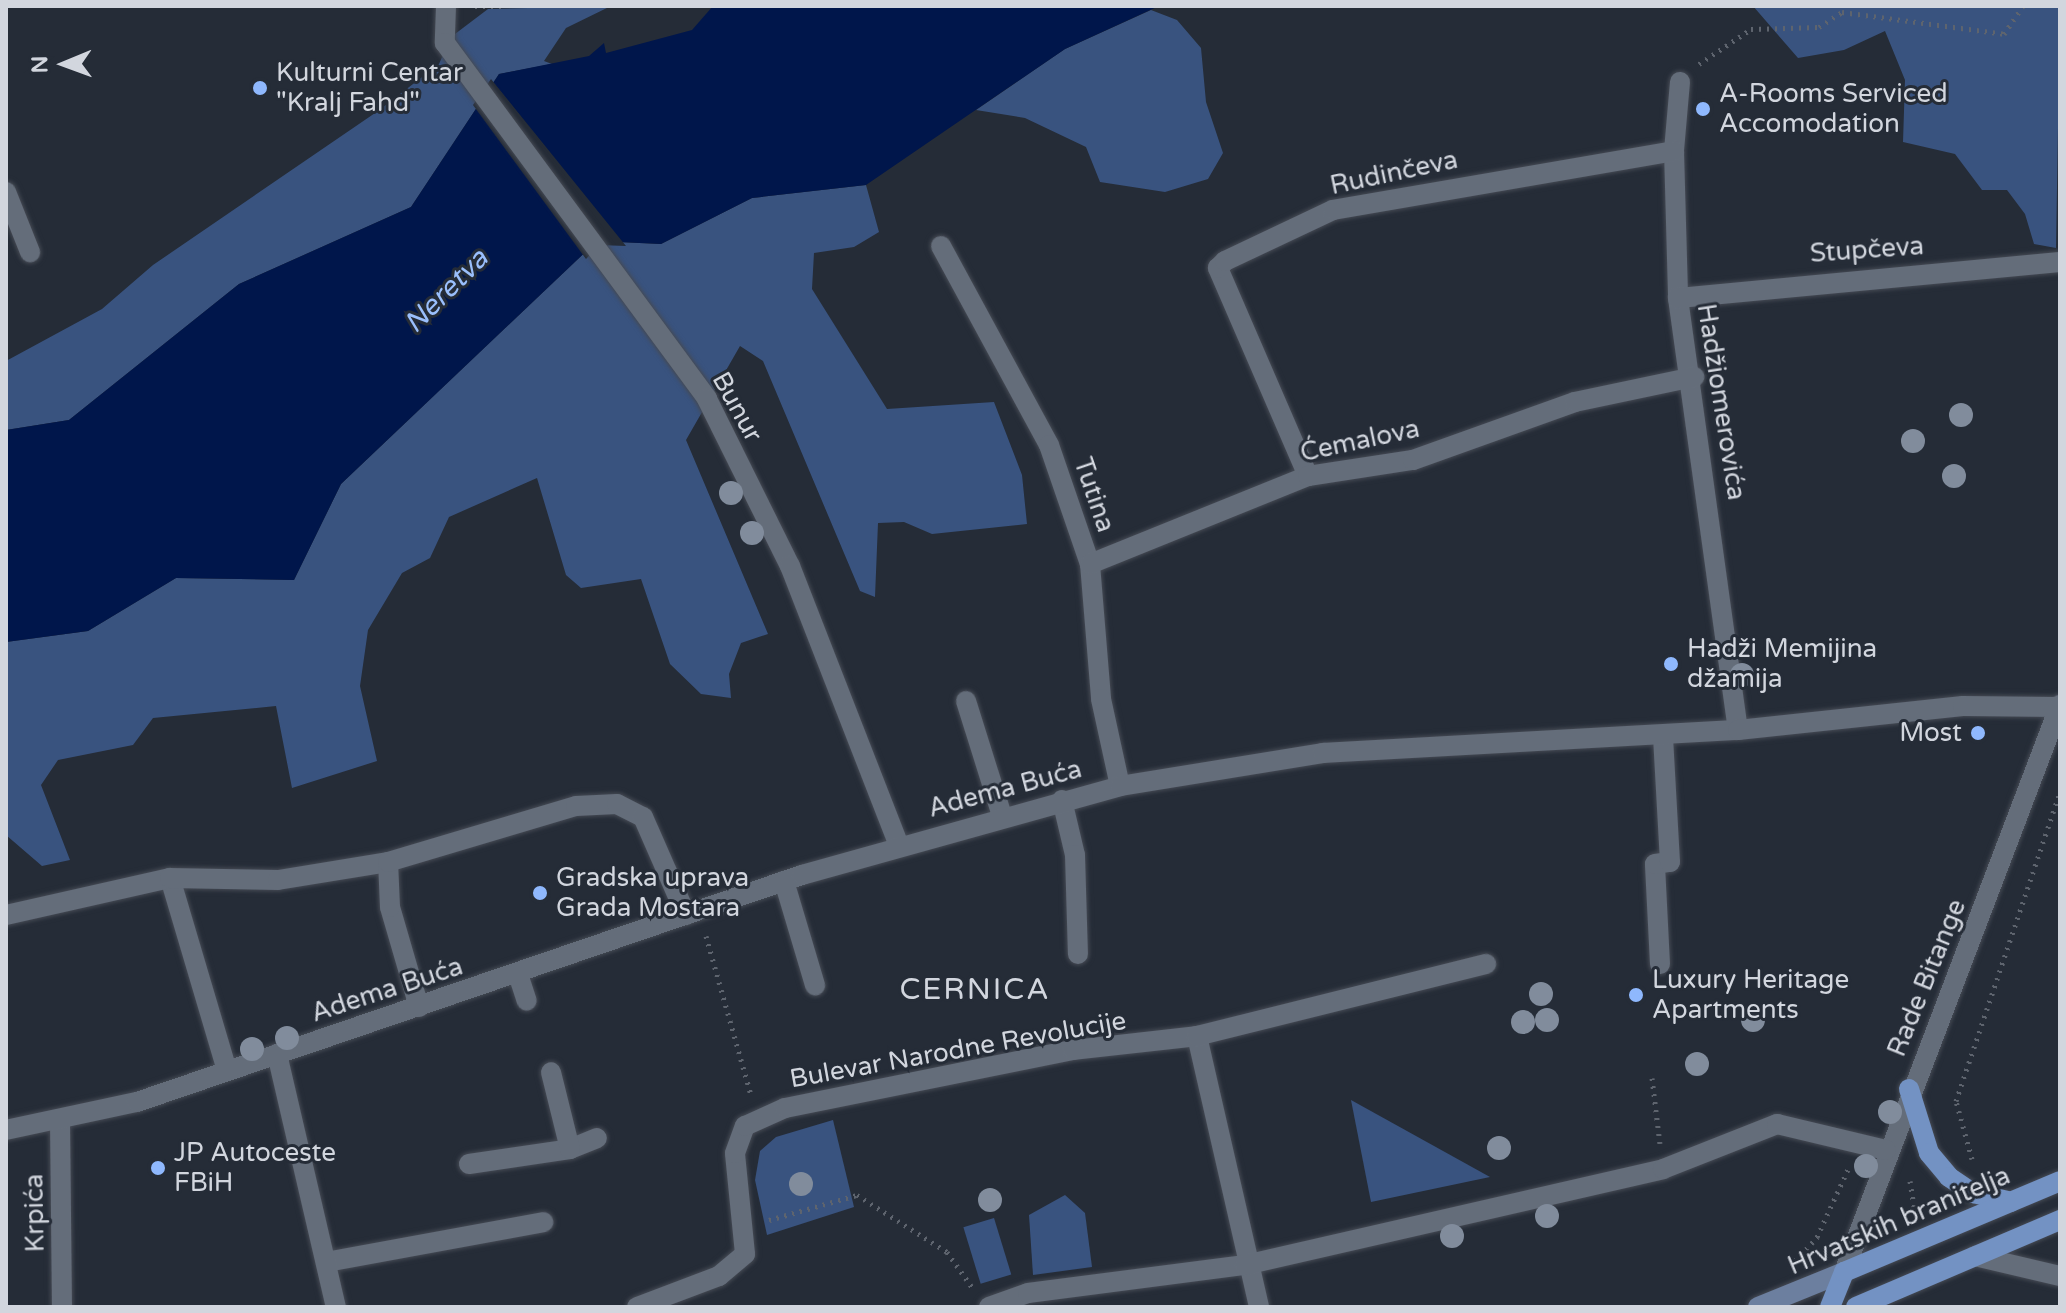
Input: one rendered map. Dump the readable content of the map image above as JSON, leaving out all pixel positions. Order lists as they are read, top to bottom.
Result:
{
  "streets": {
    "main road": ["Hrvatskih branitelja"],
    "street": [
      "Rudinčeva",
      "Stupčeva",
      "Hadžiomerovića",
      "Bunur",
      "Ćemalova",
      "Tutina",
      "Adema Buća",
      "Rade Bitange",
      "Bulevar Narodne Revolucije",
      "Krpića"
    ]
  },
  "crossings": [
    ["Rudinčeva", "Hadžiomerovića"],
    ["Rudinčeva", "Ćemalova"],
    ["Stupčeva", "Hadžiomerovića"],
    ["Hadžiomerovića", "Ćemalova"],
    ["Hadžiomerovića", "Adema Buća"],
    ["Bunur", "Adema Buća"],
    ["Ćemalova", "Tutina"],
    ["Tutina", "Adema Buća"],
    ["Adema Buća", "Rade Bitange"],
    ["Adema Buća", "Krpića"],
    ["Rade Bitange", "Hrvatskih branitelja"]
  ],
  "districts": ["CERNICA"],
  "water": ["Neretva"],
  "places": [
    "Kulturni Centar \"Kralj Fahd\"",
    "A-Rooms Serviced Accomodation",
    "Hadži Memijina džamija",
    "Most",
    "Gradska uprava Grada Mostara",
    "Luxury Heritage Apartments",
    "JP Autoceste FBiH"
  ],
  "north": "left"
}
